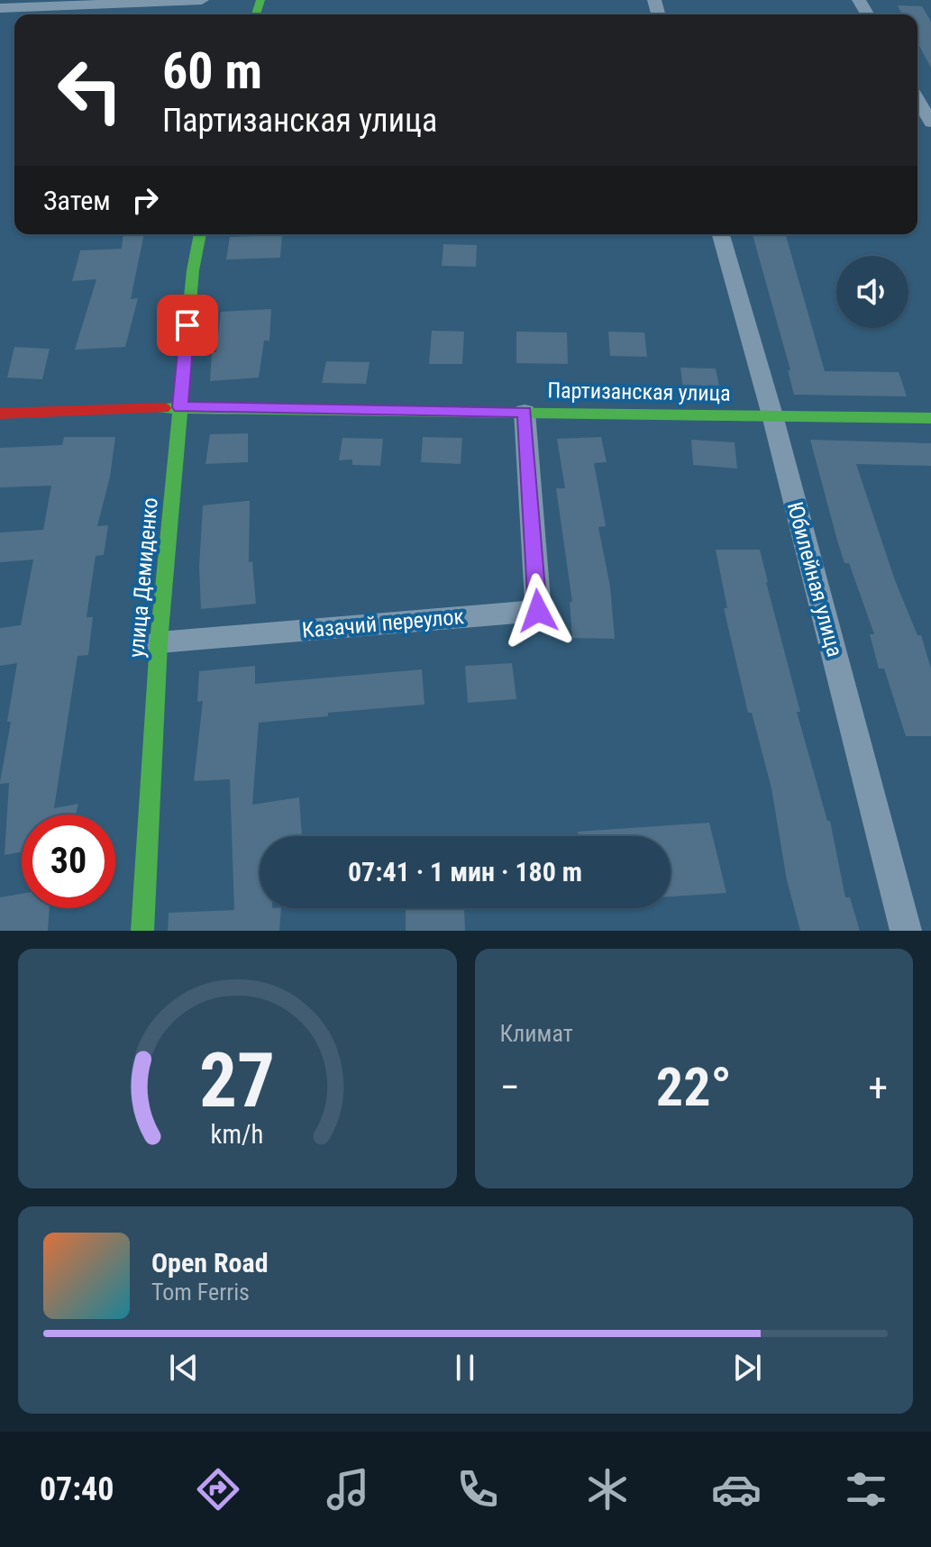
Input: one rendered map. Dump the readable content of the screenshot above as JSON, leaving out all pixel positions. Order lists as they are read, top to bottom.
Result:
{
  "streets": {
    "street": [
      "Партизанская улица",
      "улица Демиденко",
      "Юбилейная улица",
      "Казачий переулок"
    ]
  },
  "crossings": [
    ["Партизанская улица", "улица Демиденко"],
    ["Партизанская улица", "Юбилейная улица"],
    ["Партизанская улица", "Казачий переулок"],
    ["улица Демиденко", "Казачий переулок"]
  ],
  "page": {
    "turn": ["60 m", "Партизанская улица"],
    "then": "Затем",
    "limit": "30",
    "trip": "07:41 · 1 мин · 180 m",
    "tile": "Климат",
    "heat": ["−", "22°", "+"],
    "song": ["Open Road", "Tom Ferris"],
    "tabs": "07:40",
    "gauge": ["27", "km/h"]
  }
}
